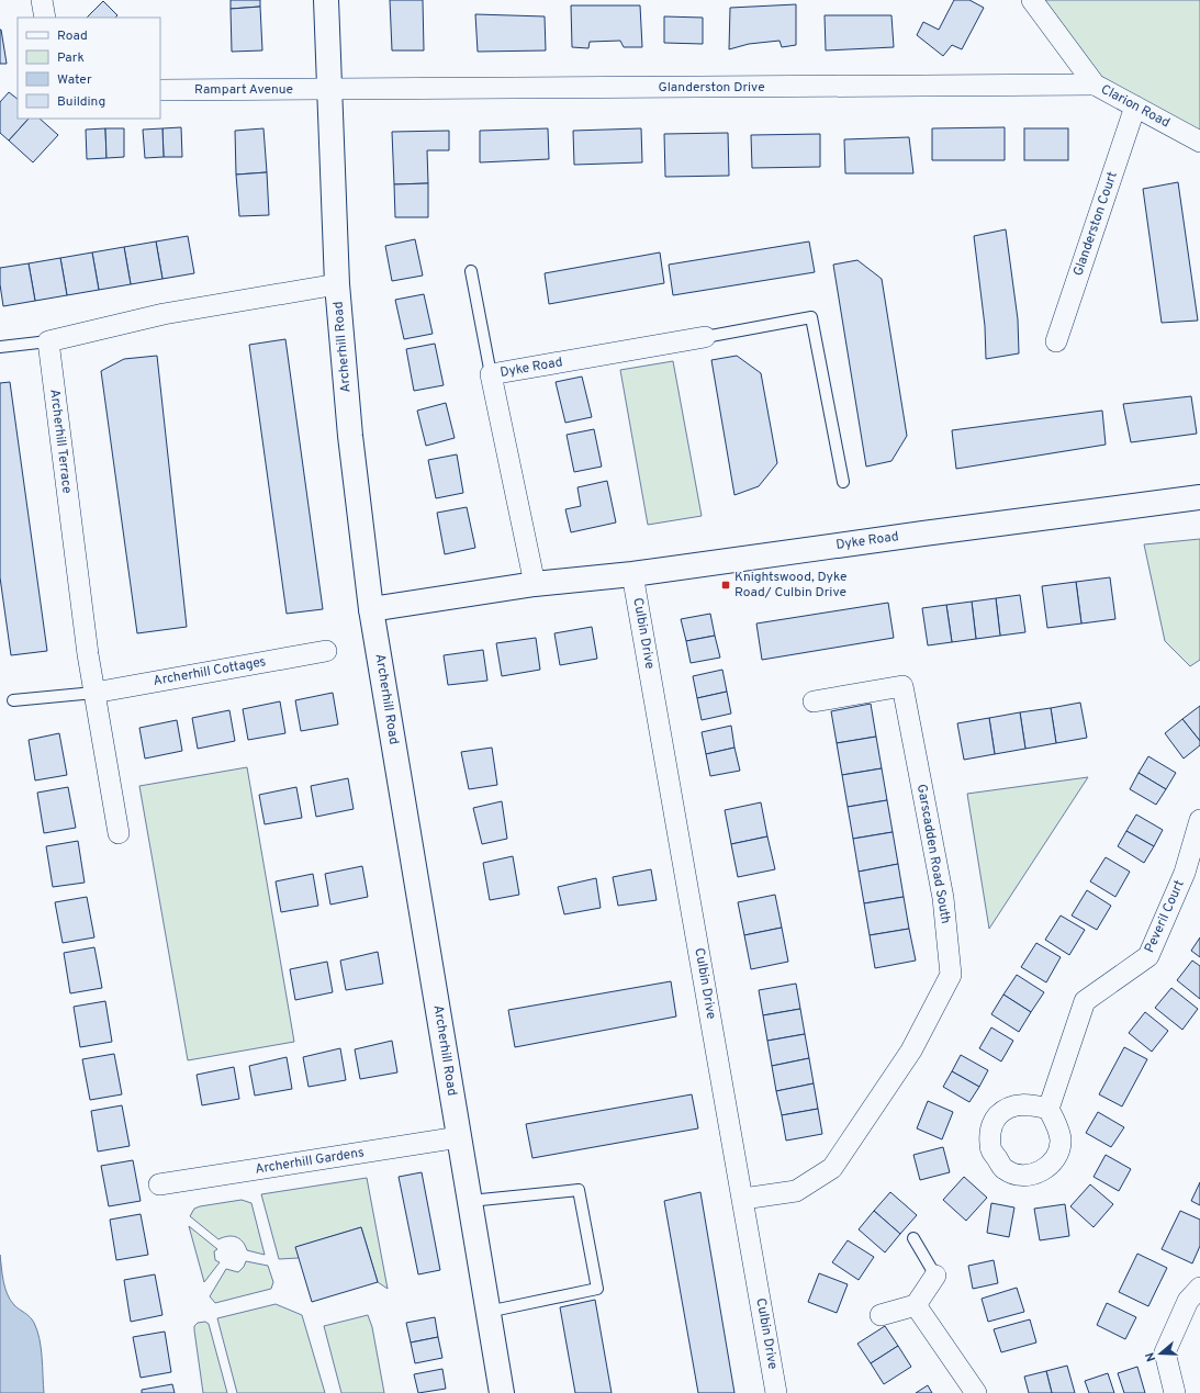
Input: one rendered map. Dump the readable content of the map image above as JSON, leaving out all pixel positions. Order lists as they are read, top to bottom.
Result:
{
  "streets": {
    "street": [
      "Glanderston Drive",
      "Rampart Avenue",
      "Clarion Road",
      "Glanderston Court",
      "Archerhill Road",
      "Dyke Road",
      "Archerhill Terrace",
      "Culbin Drive",
      "Archerhill Cottages",
      "Garscadden Road South",
      "Peveril Court",
      "Archerhill Gardens"
    ]
  },
  "crossings": [
    ["Glanderston Drive", "Rampart Avenue"],
    ["Glanderston Drive", "Clarion Road"],
    ["Glanderston Drive", "Archerhill Road"],
    ["Rampart Avenue", "Archerhill Road"],
    ["Clarion Road", "Glanderston Court"],
    ["Archerhill Road", "Dyke Road"],
    ["Archerhill Road", "Archerhill Gardens"],
    ["Dyke Road", "Culbin Drive"],
    ["Archerhill Terrace", "Archerhill Cottages"],
    ["Culbin Drive", "Garscadden Road South"]
  ],
  "places": {
    "transit": ["Knightswood, Dyke Road/ Culbin Drive"]
  },
  "legend": [
    "Road",
    "Park",
    "Water",
    "Building"
  ],
  "north": "left"
}
